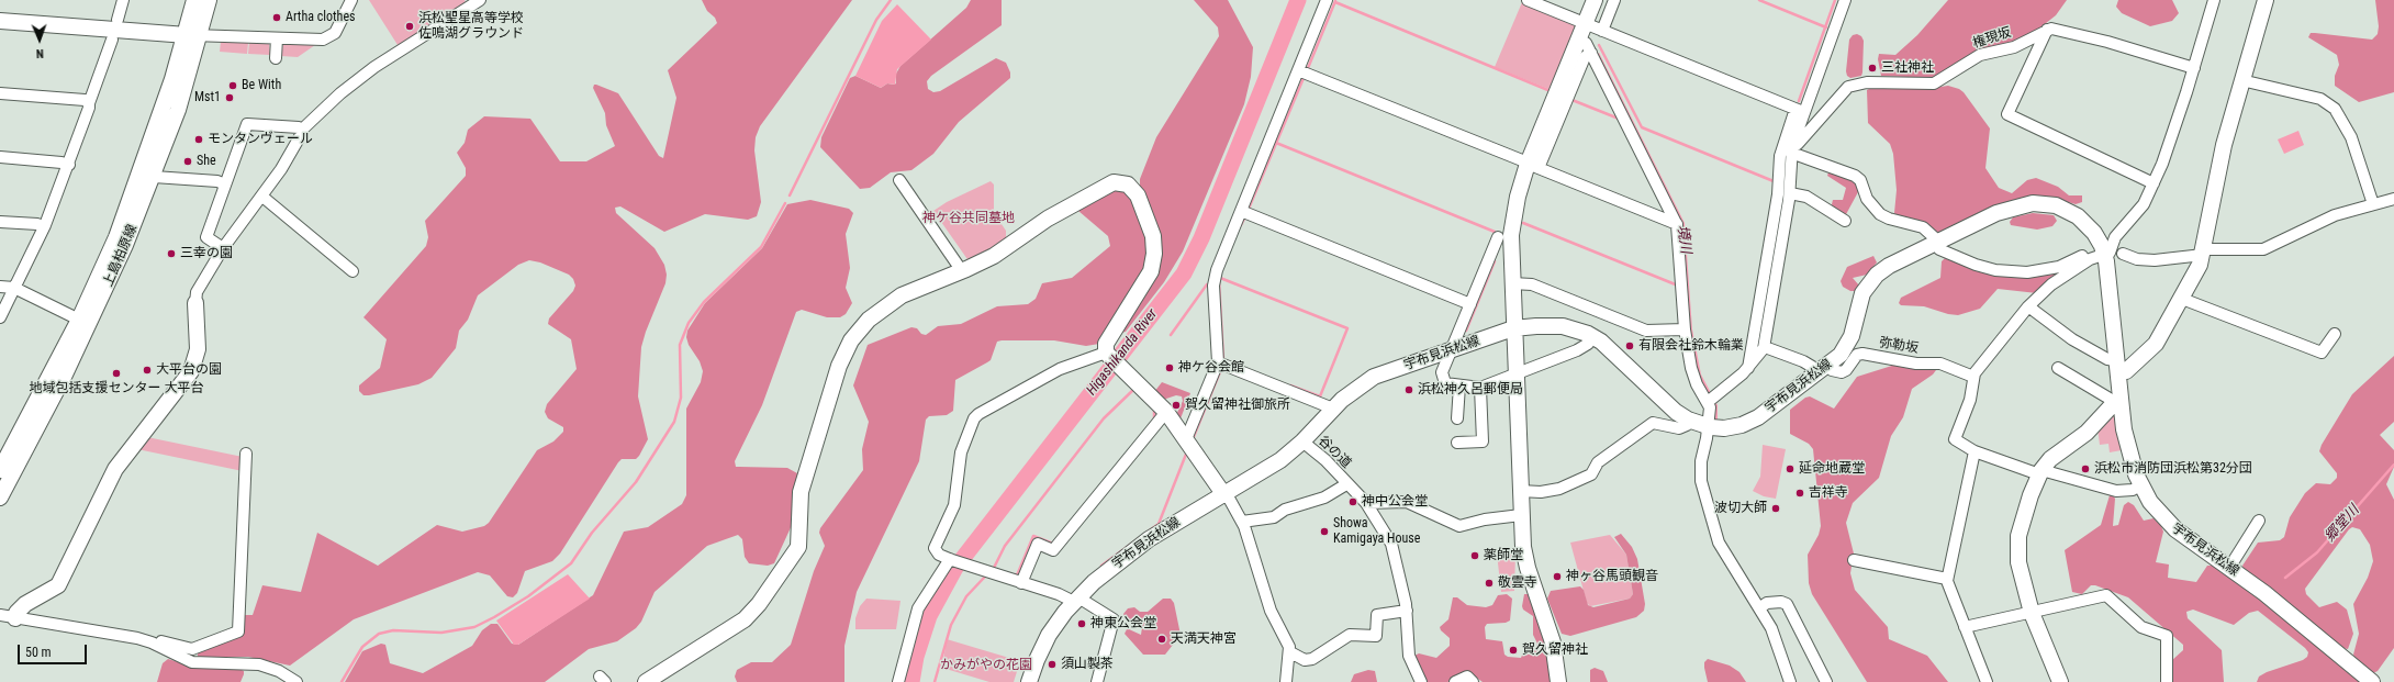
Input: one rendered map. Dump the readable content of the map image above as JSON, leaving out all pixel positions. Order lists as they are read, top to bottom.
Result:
{
  "streets": {
    "street": [
      "権現坂",
      "上島柏原線",
      "弥勒坂",
      "宇布見浜松線",
      "谷の道"
    ]
  },
  "crossings": [
    ["弥勒坂", "宇布見浜松線"],
    ["宇布見浜松線", "谷の道"]
  ],
  "water": ["境川", "Higashikanda River", "郷堂川"],
  "parks": ["神ケ谷共同墓地", "かみがやの花園"],
  "places": [
    "Artha clothes",
    "浜松聖星高等学校 佐鳴湖グラウンド",
    "三社神社",
    "Be With",
    "Mst1",
    "モンタンヴェール",
    "She",
    "三幸の園",
    "有限会社鈴木輪業",
    "神ケ谷会館",
    "大平台の園",
    "地域包括支援センター 大平台",
    "浜松神久呂郵便局",
    "賀久留神社御旅所",
    "延命地蔵堂",
    "浜松市消防団浜松第32分団",
    "吉祥寺",
    "神中公会堂",
    "波切大師",
    "Showa Kamigaya House",
    "薬師堂",
    "神ヶ谷馬頭観音",
    "敬雲寺",
    "神東公会堂",
    "天満天神宮",
    "賀久留神社",
    "須山製茶"
  ],
  "scale_bar": "50 m",
  "north": "bottom"
}
